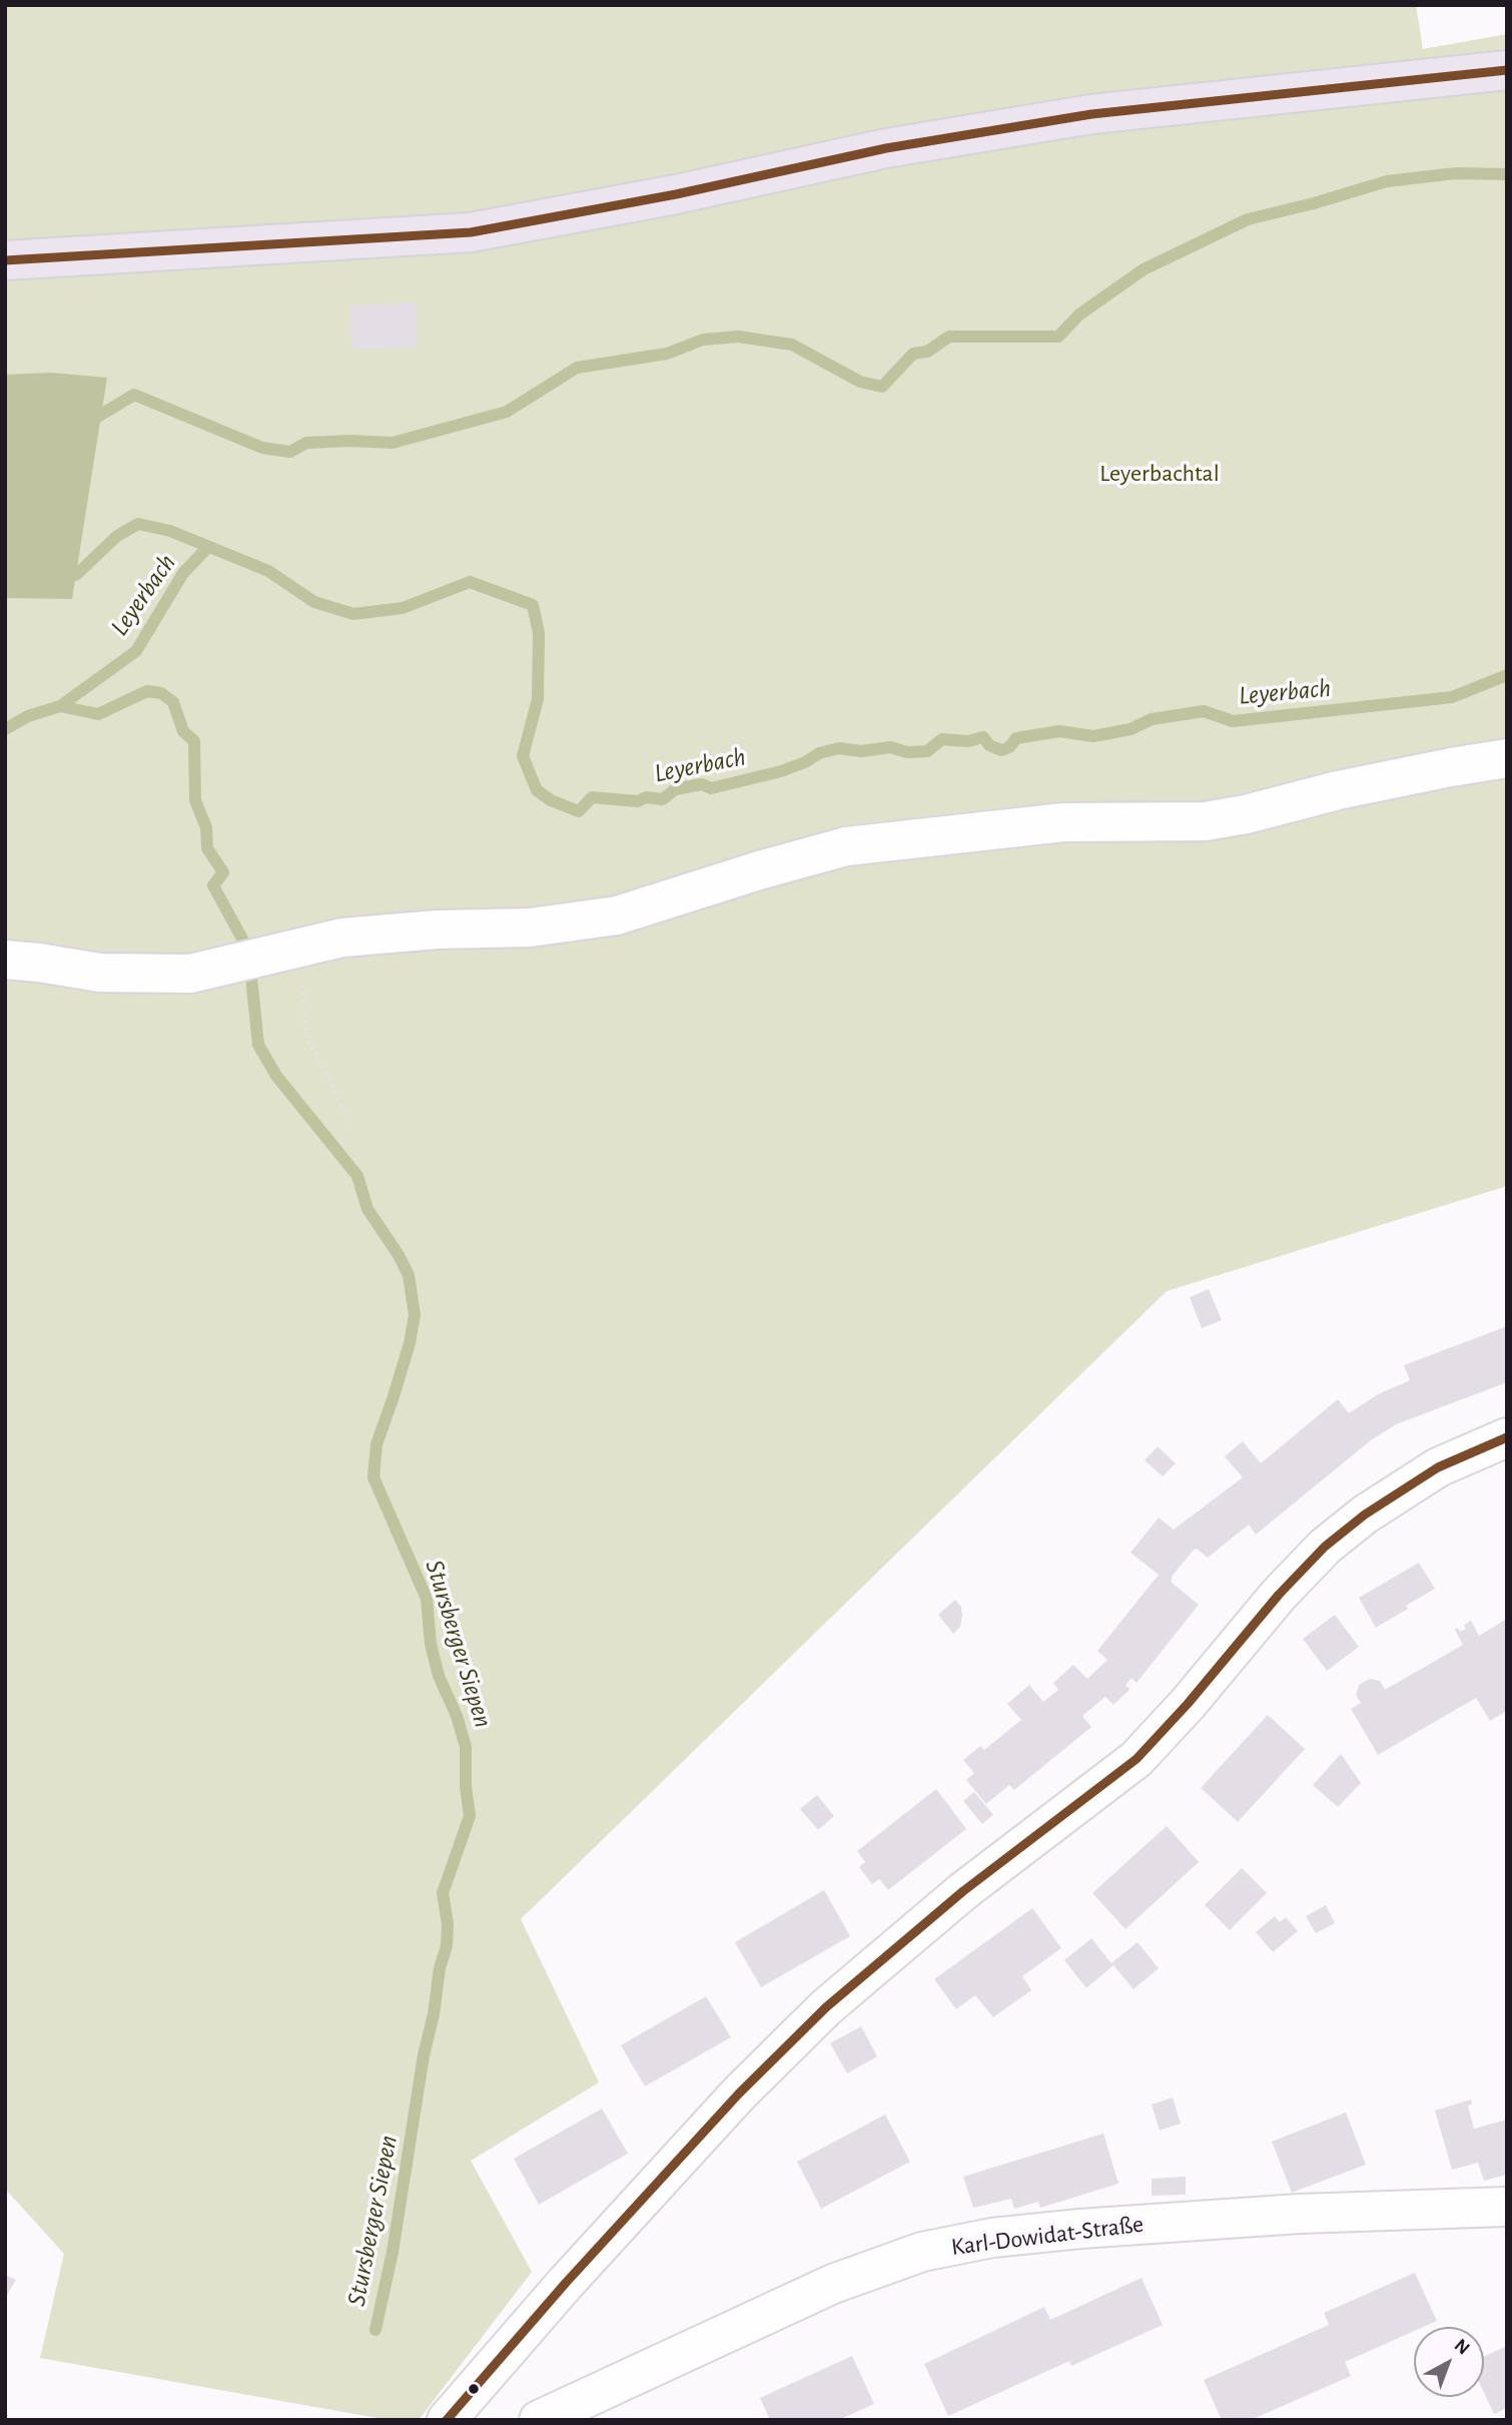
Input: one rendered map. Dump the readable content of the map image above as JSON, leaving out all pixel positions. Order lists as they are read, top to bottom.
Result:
{
  "streets": {
    "street": ["Karl-Dowidat-Straße"]
  },
  "water": ["Leyerbach", "Stursberger Siepen"],
  "parks": ["Leyerbachtal"],
  "north": "top right"
}
